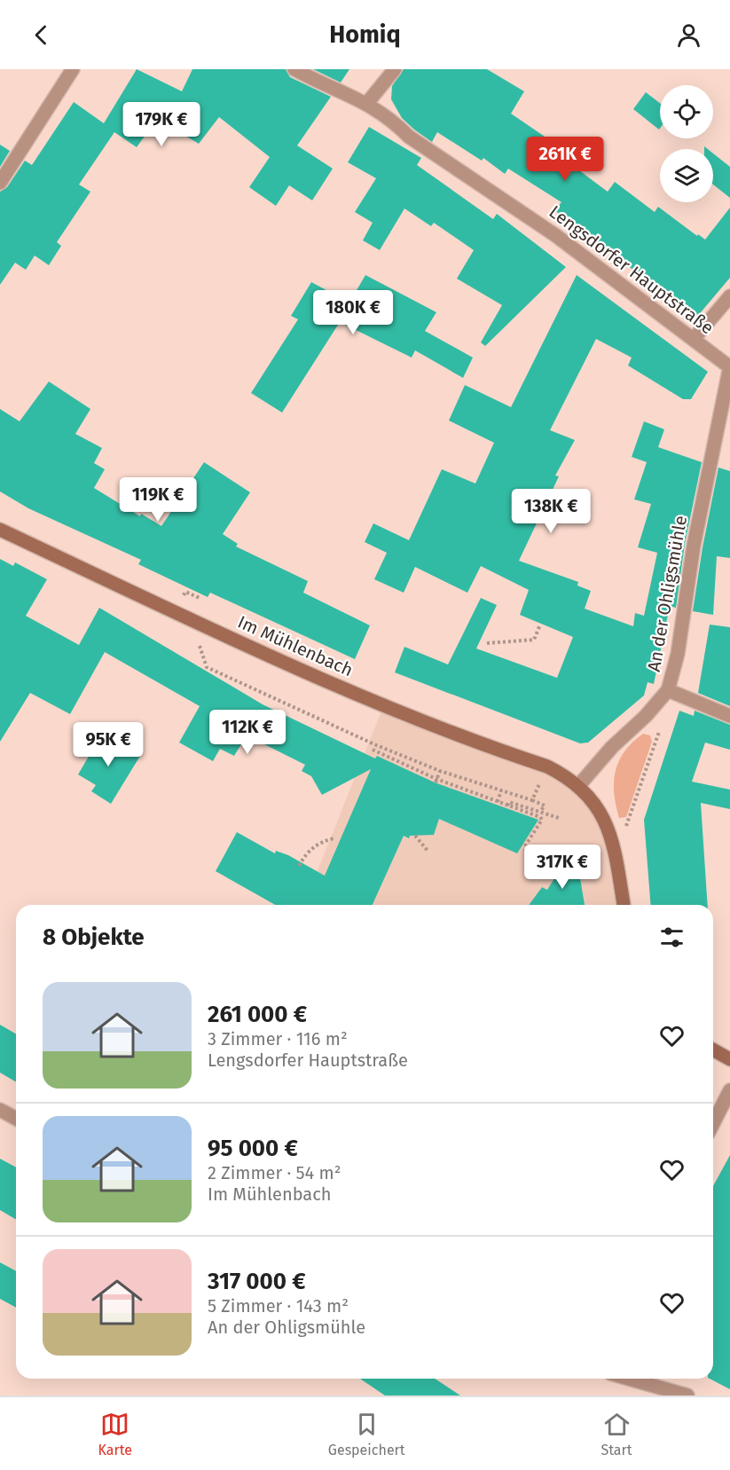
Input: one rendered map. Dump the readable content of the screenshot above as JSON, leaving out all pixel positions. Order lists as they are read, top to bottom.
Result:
{
  "streets": {
    "street": ["Lengsdorfer Hauptstraße", "An der Ohligsmühle", "Im Mühlenbach"]
  },
  "crossings": [
    ["Lengsdorfer Hauptstraße", "An der Ohligsmühle"],
    ["An der Ohligsmühle", "Im Mühlenbach"]
  ],
  "page": {
    "header": "Homiq",
    "price": [
      "179K €",
      "261K €",
      "180K €",
      "119K €",
      "138K €",
      "112K €",
      "95K €",
      "317K €"
    ],
    "heading": "8 Objekte",
    "list": [
      {
        "name": "261 000 €",
        "note": "3 Zimmer · 116 m² · Lengsdorfer Hauptstraße"
      },
      {
        "name": "95 000 €",
        "note": "2 Zimmer · 54 m² · Im Mühlenbach"
      },
      {
        "name": "317 000 €",
        "note": "5 Zimmer · 143 m² · An der Ohligsmühle"
      }
    ],
    "tabs": ["Karte", "Gespeichert", "Start"]
  }
}
